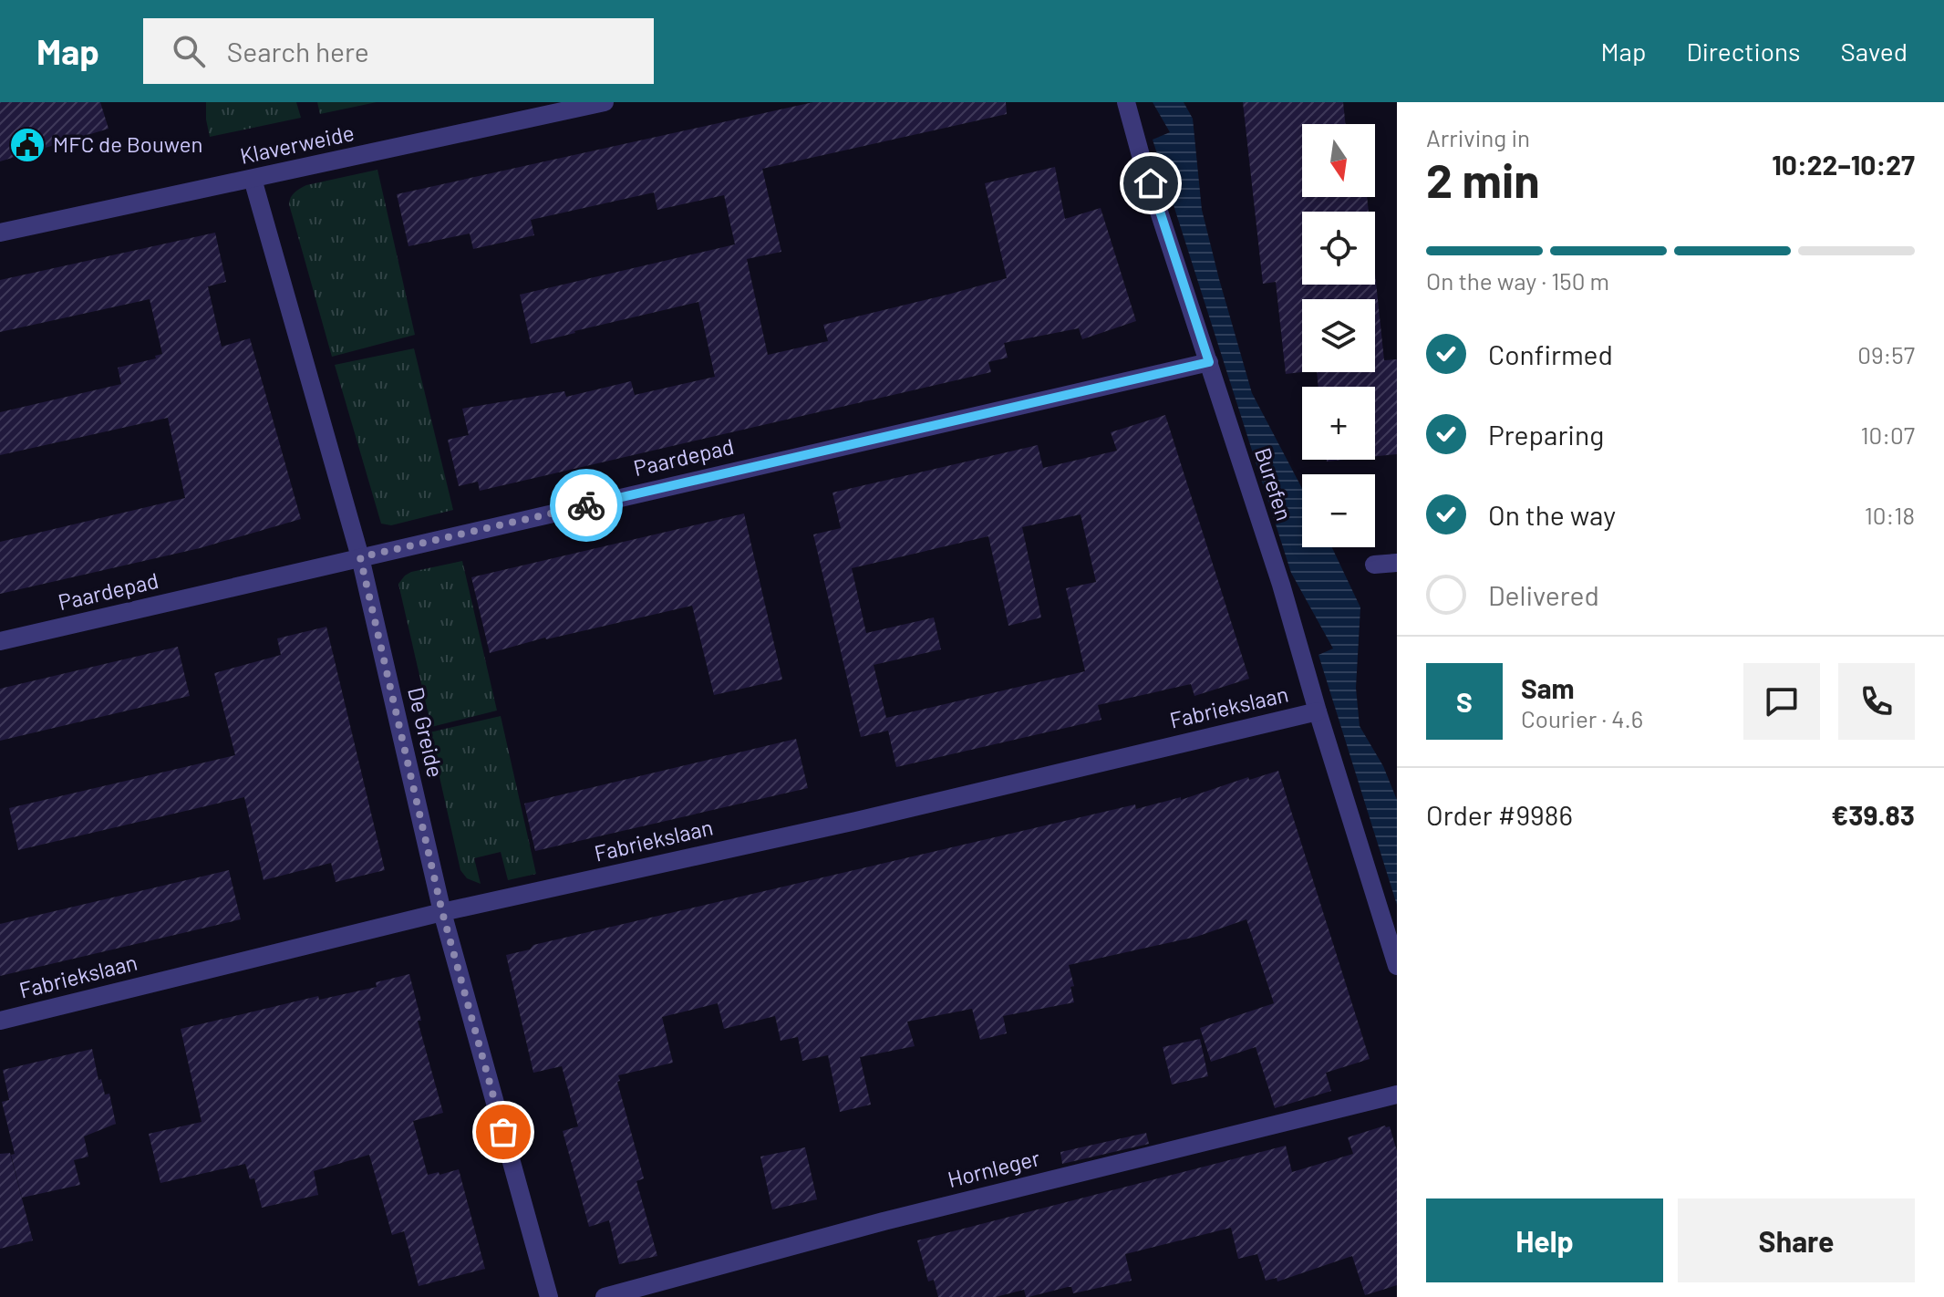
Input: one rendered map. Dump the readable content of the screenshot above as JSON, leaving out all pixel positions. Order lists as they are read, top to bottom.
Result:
{
  "streets": {
    "street": [
      "Klaverweide",
      "Paardepad",
      "Burefen",
      "Fabriekslaan",
      "De Greide",
      "Hornleger"
    ]
  },
  "crossings": [
    ["Klaverweide", "De Greide"],
    ["Paardepad", "Burefen"],
    ["Paardepad", "De Greide"],
    ["Burefen", "Fabriekslaan"],
    ["Fabriekslaan", "De Greide"]
  ],
  "places": {
    "public building": ["MFC de Bouwen"]
  },
  "north": "bottom",
  "page": {
    "header": "Map",
    "search": "Search here",
    "nav": ["Map", "Directions", "Saved"],
    "heading": ["2 min", "Arriving in", "10:22–10:27"],
    "panel": [
      "Sam",
      "Courier · 4.6",
      "Order #9986",
      "€39.83"
    ],
    "map_buttons": ["+", "−"],
    "bar": "On the way · 150 m",
    "list": [
      ["Confirmed", "09:57"],
      ["Preparing", "10:07"],
      ["On the way", "10:18"],
      "Delivered"
    ],
    "round": "S",
    "buttons": ["Help", "Share"]
  }
}
